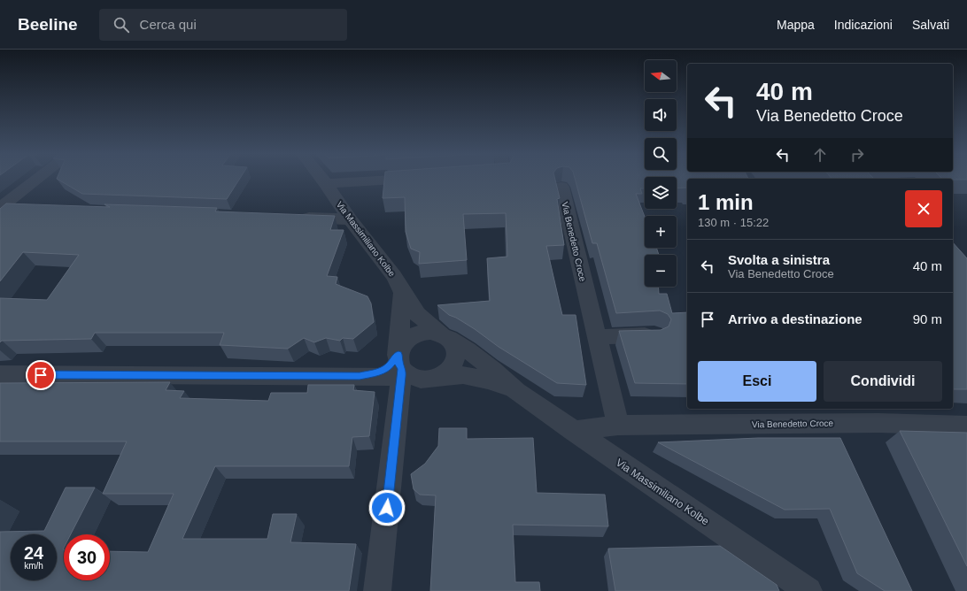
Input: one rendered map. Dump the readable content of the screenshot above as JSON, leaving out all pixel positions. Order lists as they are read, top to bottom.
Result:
{
  "streets": {
    "street": ["Via Massimiliano Kolbe", "Via Benedetto Croce"]
  },
  "crossings": [
    ["Via Massimiliano Kolbe", "Via Benedetto Croce"]
  ],
  "north": "left",
  "page": {
    "header": "Beeline",
    "search": "Cerca qui",
    "nav": ["Mappa", "Indicazioni", "Salvati"],
    "map_buttons": ["+", "−"],
    "turn": ["40 m", "Via Benedetto Croce"],
    "heading": ["1 min", "130 m · 15:22"],
    "list": [
      {
        "name": "Svolta a sinistra",
        "note": "Via Benedetto Croce",
        "value": "40 m"
      },
      {
        "name": "Arrivo a destinazione",
        "value": "90 m"
      }
    ],
    "buttons": ["Esci", "Condividi"],
    "speed": "24 km/h",
    "limit": "30"
  }
}
